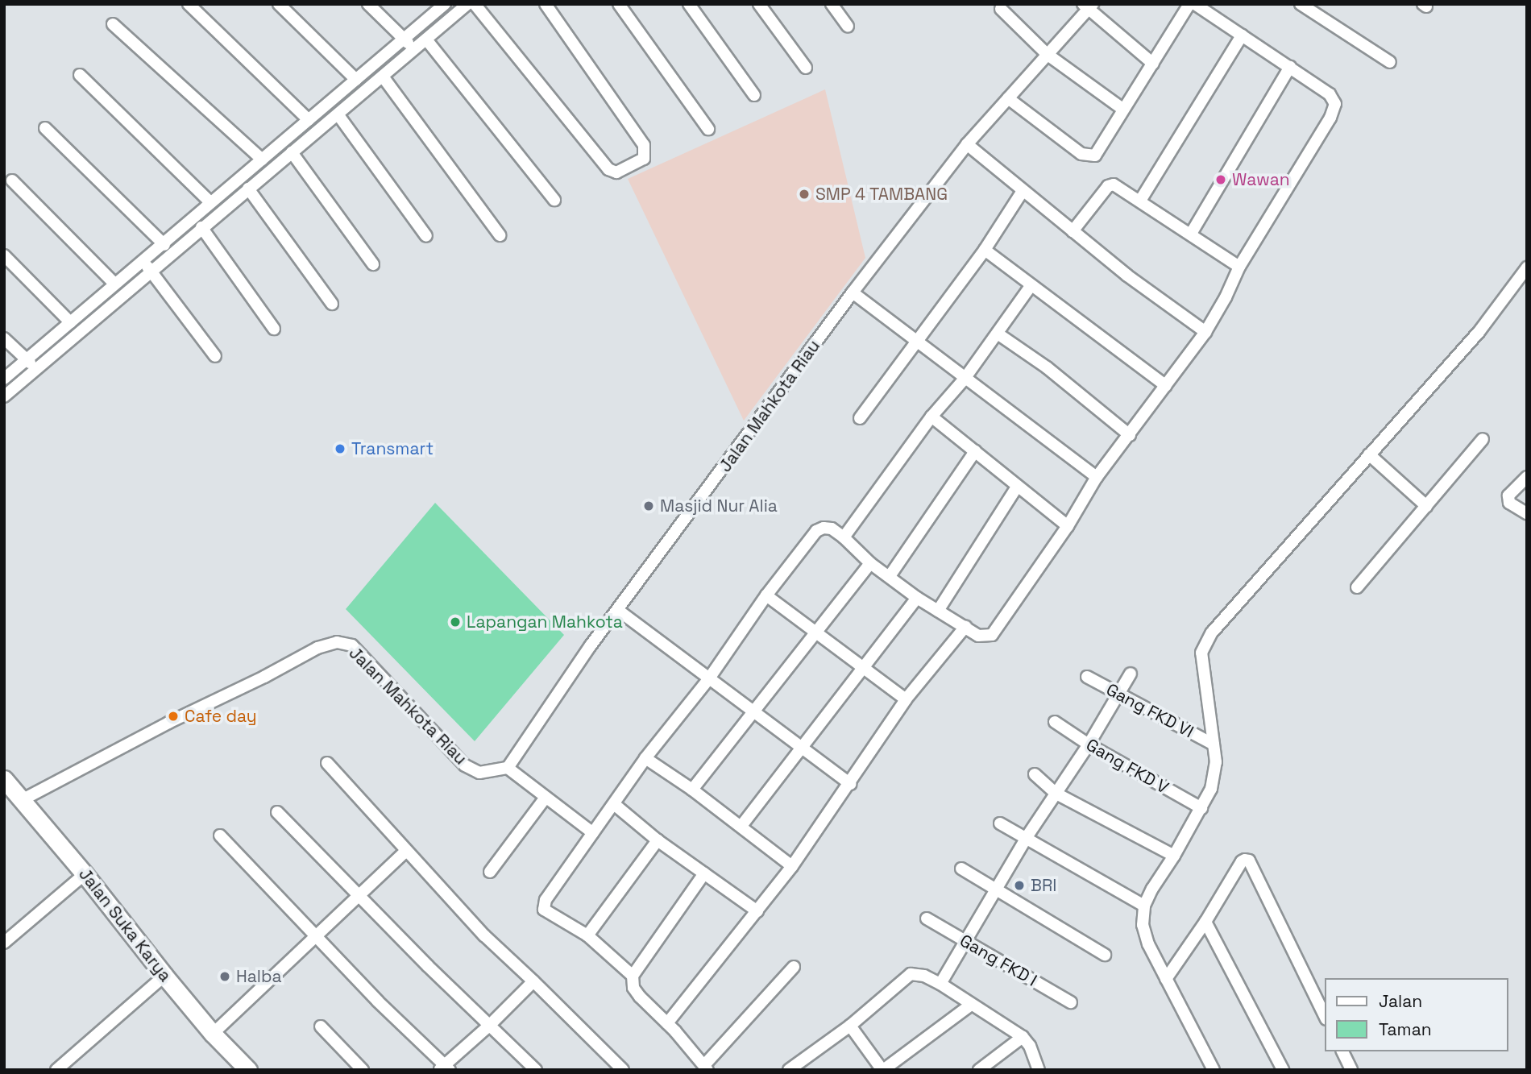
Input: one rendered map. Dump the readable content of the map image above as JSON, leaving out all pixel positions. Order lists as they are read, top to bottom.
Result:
{
  "streets": {
    "main road": ["Jalan Suka Karya"],
    "street": [
      "Jalan Mahkota Riau",
      "Gang FKD VI",
      "Gang FKD V",
      "Gang FKD I"
    ]
  },
  "crossings": [
    ["Jalan Mahkota Riau", "Jalan Suka Karya"]
  ],
  "places": [
    "Wawan",
    "SMP 4 TAMBANG",
    "Transmart",
    "Masjid Nur Alia",
    "Lapangan Mahkota",
    "Cafe day",
    "BRI",
    "Halba"
  ],
  "legend": ["Jalan", "Taman"]
}
